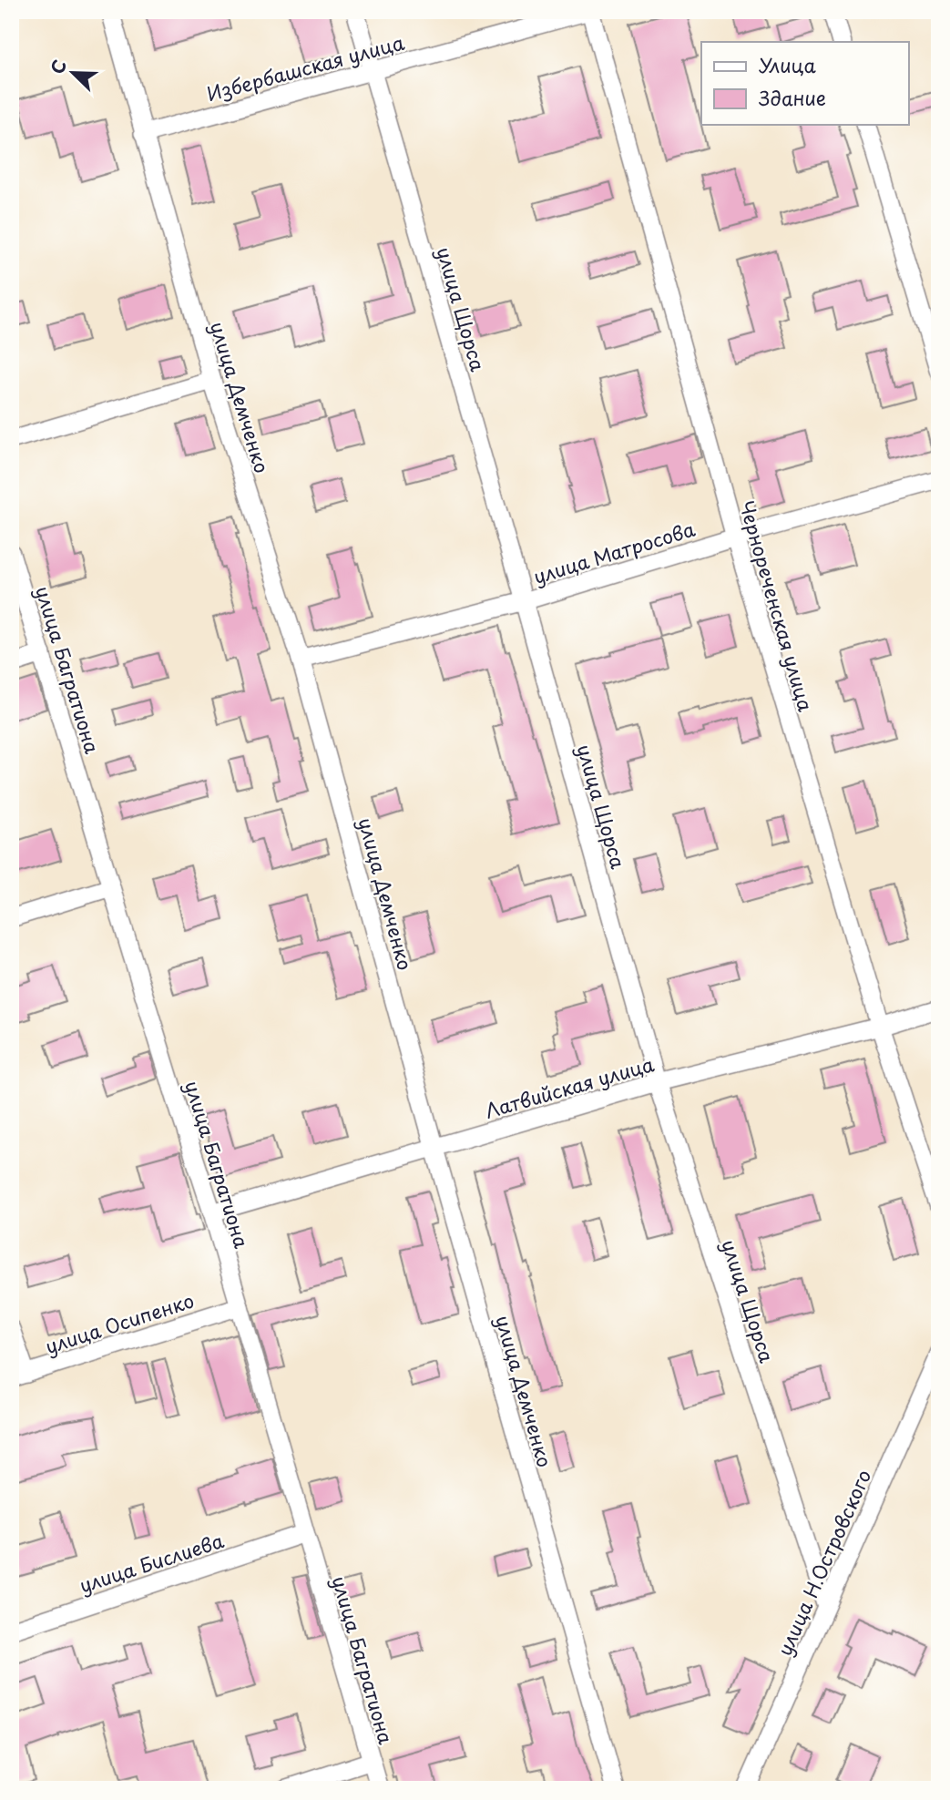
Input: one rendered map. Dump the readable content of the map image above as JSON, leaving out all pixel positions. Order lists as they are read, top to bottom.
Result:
{
  "streets": {
    "street": [
      "Избербашская улица",
      "улица Щорса",
      "улица Демченко",
      "улица Матросова",
      "Чернореченская улица",
      "улица Багратиона",
      "Латвийская улица",
      "улица Осипенко",
      "улица Бислиева",
      "улица Н.Островского"
    ]
  },
  "crossings": [
    ["Избербашская улица", "улица Щорса"],
    ["Избербашская улица", "улица Демченко"],
    ["Избербашская улица", "Чернореченская улица"],
    ["улица Щорса", "улица Матросова"],
    ["улица Щорса", "Латвийская улица"],
    ["улица Щорса", "улица Н.Островского"],
    ["улица Демченко", "улица Матросова"],
    ["улица Демченко", "Латвийская улица"],
    ["улица Матросова", "Чернореченская улица"],
    ["Чернореченская улица", "Латвийская улица"],
    ["улица Багратиона", "Латвийская улица"],
    ["улица Багратиона", "улица Осипенко"],
    ["улица Багратиона", "улица Бислиева"]
  ],
  "legend": ["Улица", "Здание"],
  "north": "top left"
}
